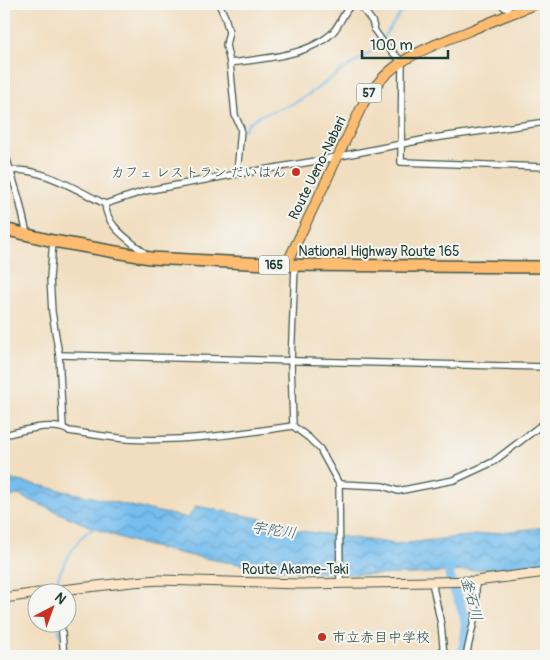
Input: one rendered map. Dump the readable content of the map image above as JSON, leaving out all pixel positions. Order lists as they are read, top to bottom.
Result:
{
  "streets": {
    "highway": ["National Highway Route 165", "165"],
    "main road": ["57", "Route Ueno-Nabari", "Route Akame-Taki"]
  },
  "crossings": [
    ["Route Ueno-Nabari", "National Highway Route 165"]
  ],
  "water": ["宇陀川", "釜石川"],
  "places": ["カフェ レストラン だいはん", "市立赤目中学校"],
  "scale_bar": "100 m",
  "north": "top right"
}
